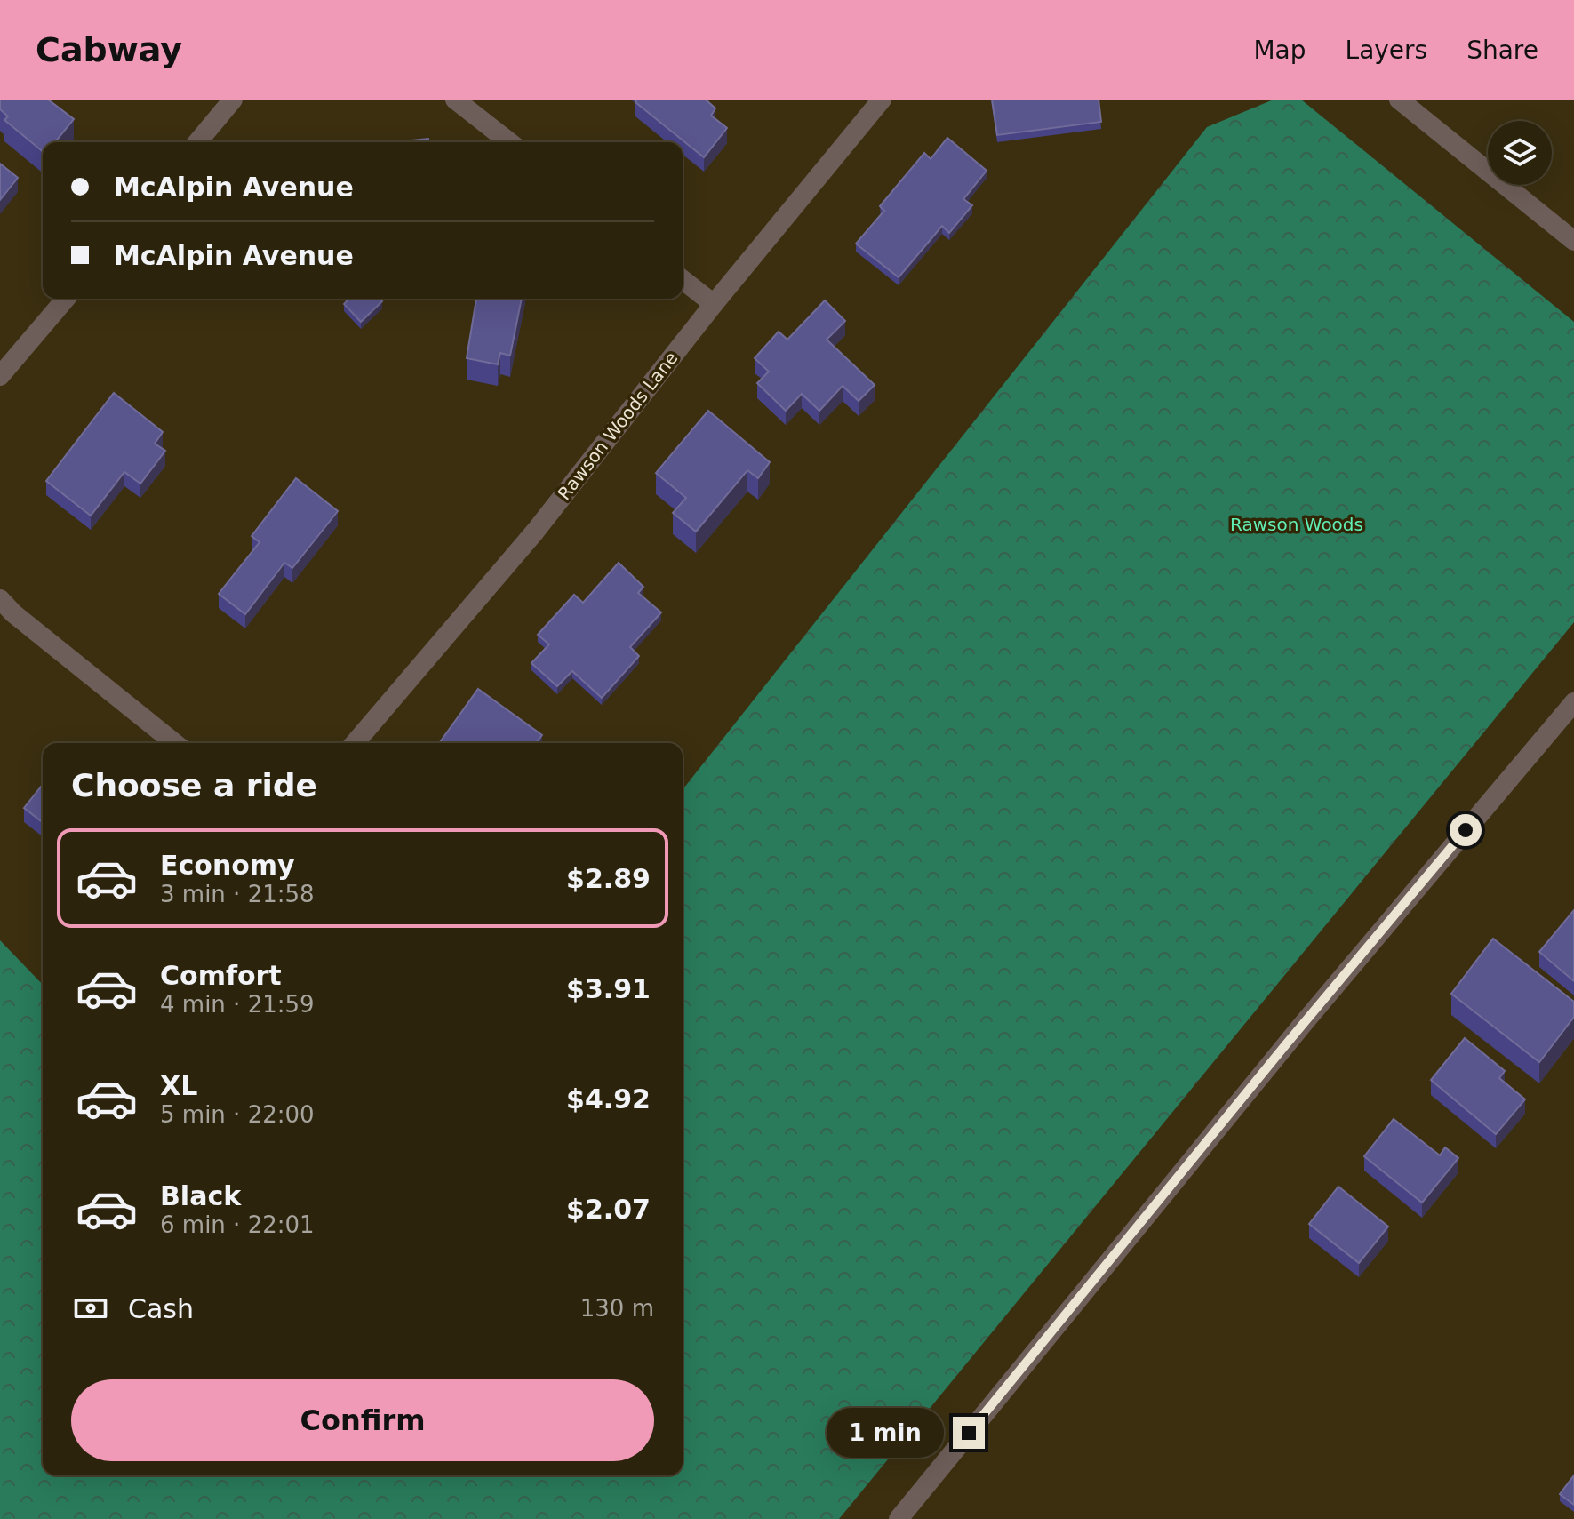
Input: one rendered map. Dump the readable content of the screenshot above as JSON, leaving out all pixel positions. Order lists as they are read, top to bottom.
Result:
{
  "streets": {
    "street": ["Rawson Woods Lane"]
  },
  "parks": ["Rawson Woods"],
  "page": {
    "header": "Cabway",
    "nav": ["Map", "Layers", "Share"],
    "banner": ["McAlpin Avenue", "McAlpin Avenue"],
    "heading": "Choose a ride",
    "list": [
      {
        "name": "Economy",
        "note": "3 min · 21:58",
        "value": "$2.89"
      },
      {
        "name": "Comfort",
        "note": "4 min · 21:59",
        "value": "$3.91"
      },
      {
        "name": "XL",
        "note": "5 min · 22:00",
        "value": "$4.92"
      },
      {
        "name": "Black",
        "note": "6 min · 22:01",
        "value": "$2.07"
      }
    ],
    "pay": ["Cash", "130 m"],
    "buttons": "Confirm",
    "bubble": "1 min"
  }
}
